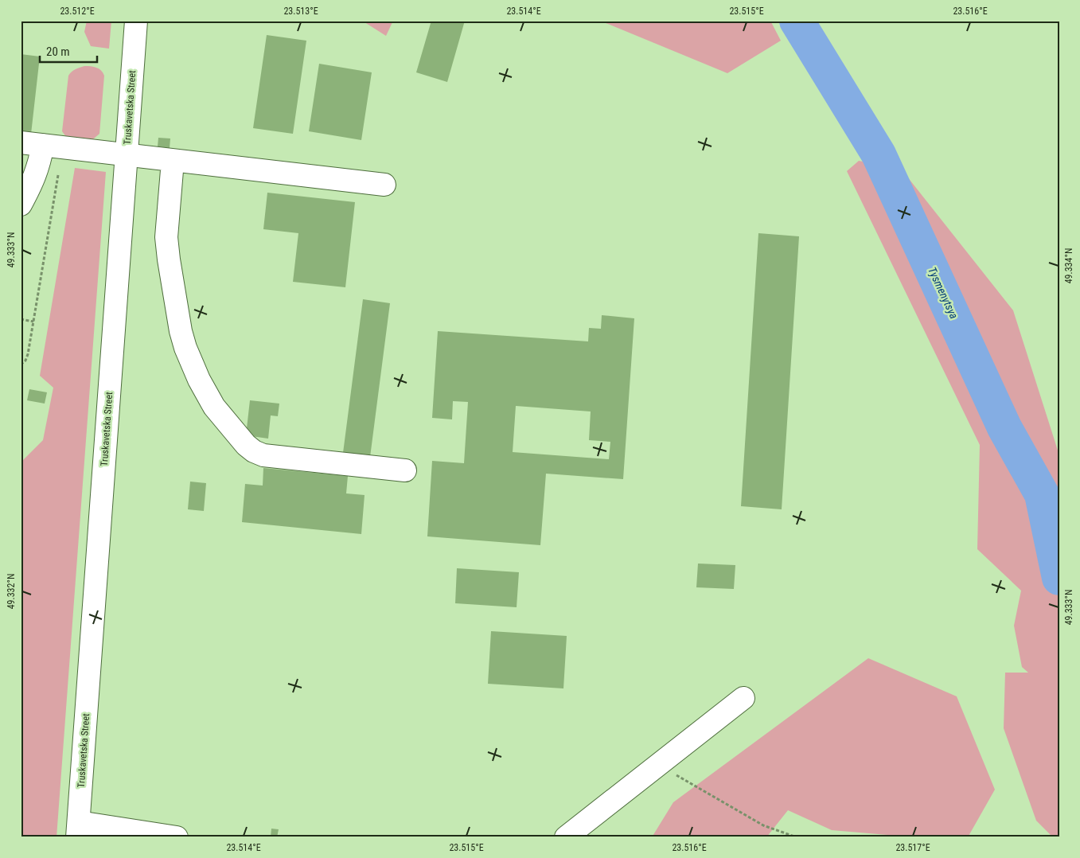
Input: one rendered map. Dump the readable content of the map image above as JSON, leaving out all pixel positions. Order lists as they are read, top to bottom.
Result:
{
  "streets": {
    "main road": ["Truskavetska Street"]
  },
  "water": ["Tysmenytsya"],
  "scale_bar": "20 m",
  "coordinates": [
    "23.512°E",
    "23.513°E",
    "23.514°E",
    "23.515°E",
    "23.516°E",
    "49.333°N",
    "49.334°N",
    "49.332°N",
    "23.517°E"
  ]
}
